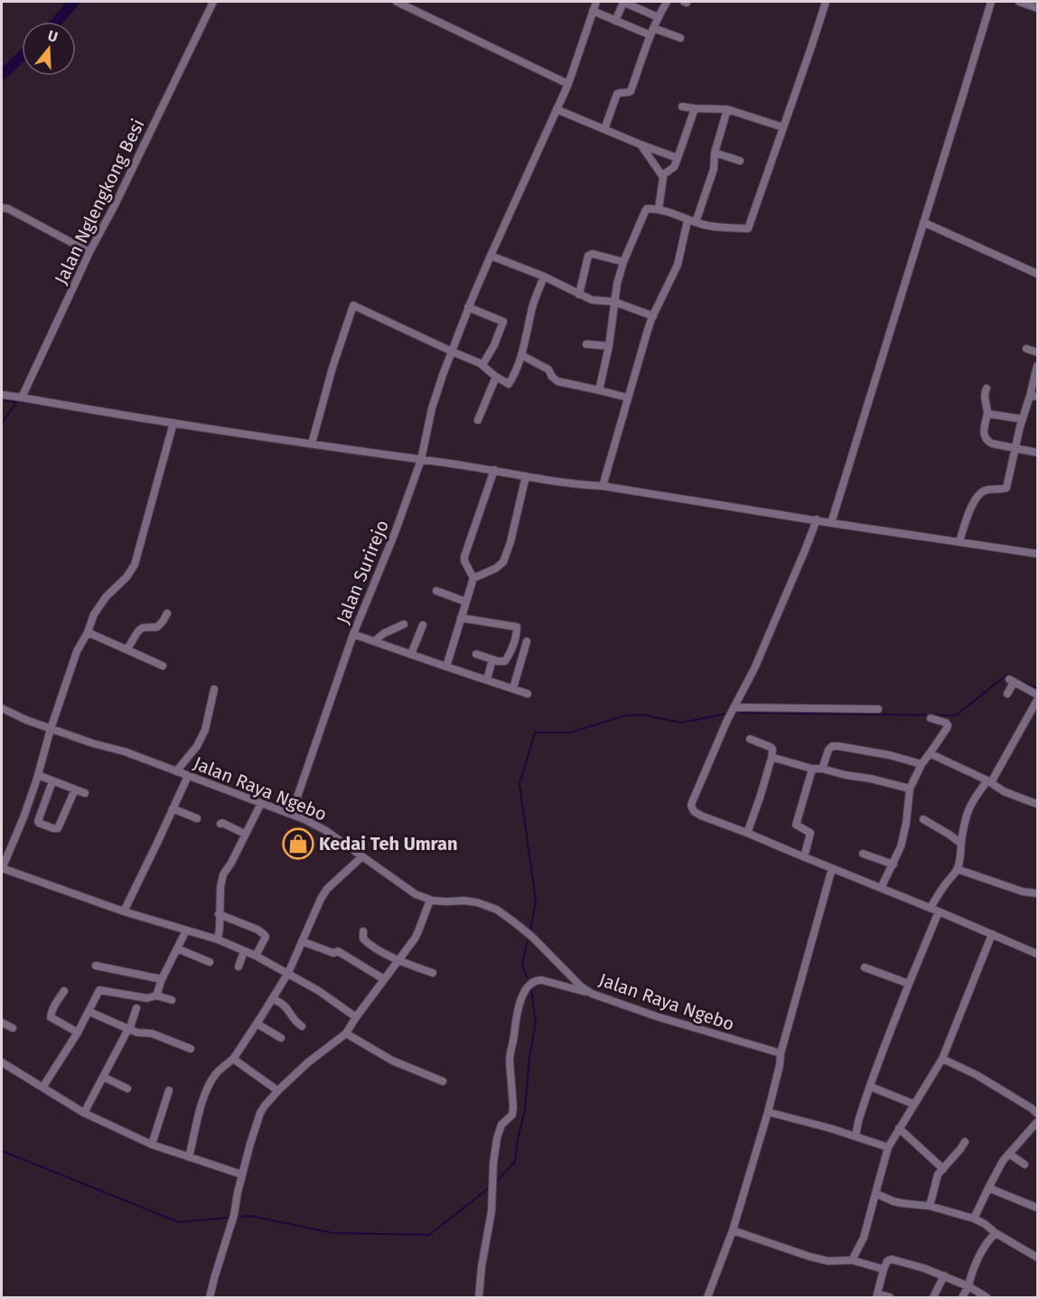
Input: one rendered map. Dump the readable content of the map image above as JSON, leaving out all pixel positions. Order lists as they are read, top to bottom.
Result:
{
  "streets": {
    "street": ["Jalan Nglengkong Besi", "Jalan Surirejo", "Jalan Raya Ngebo"]
  },
  "crossings": [
    ["Jalan Surirejo", "Jalan Raya Ngebo"]
  ],
  "places": {
    "shop": ["Kedai Teh Umran"]
  },
  "north": "top"
}
